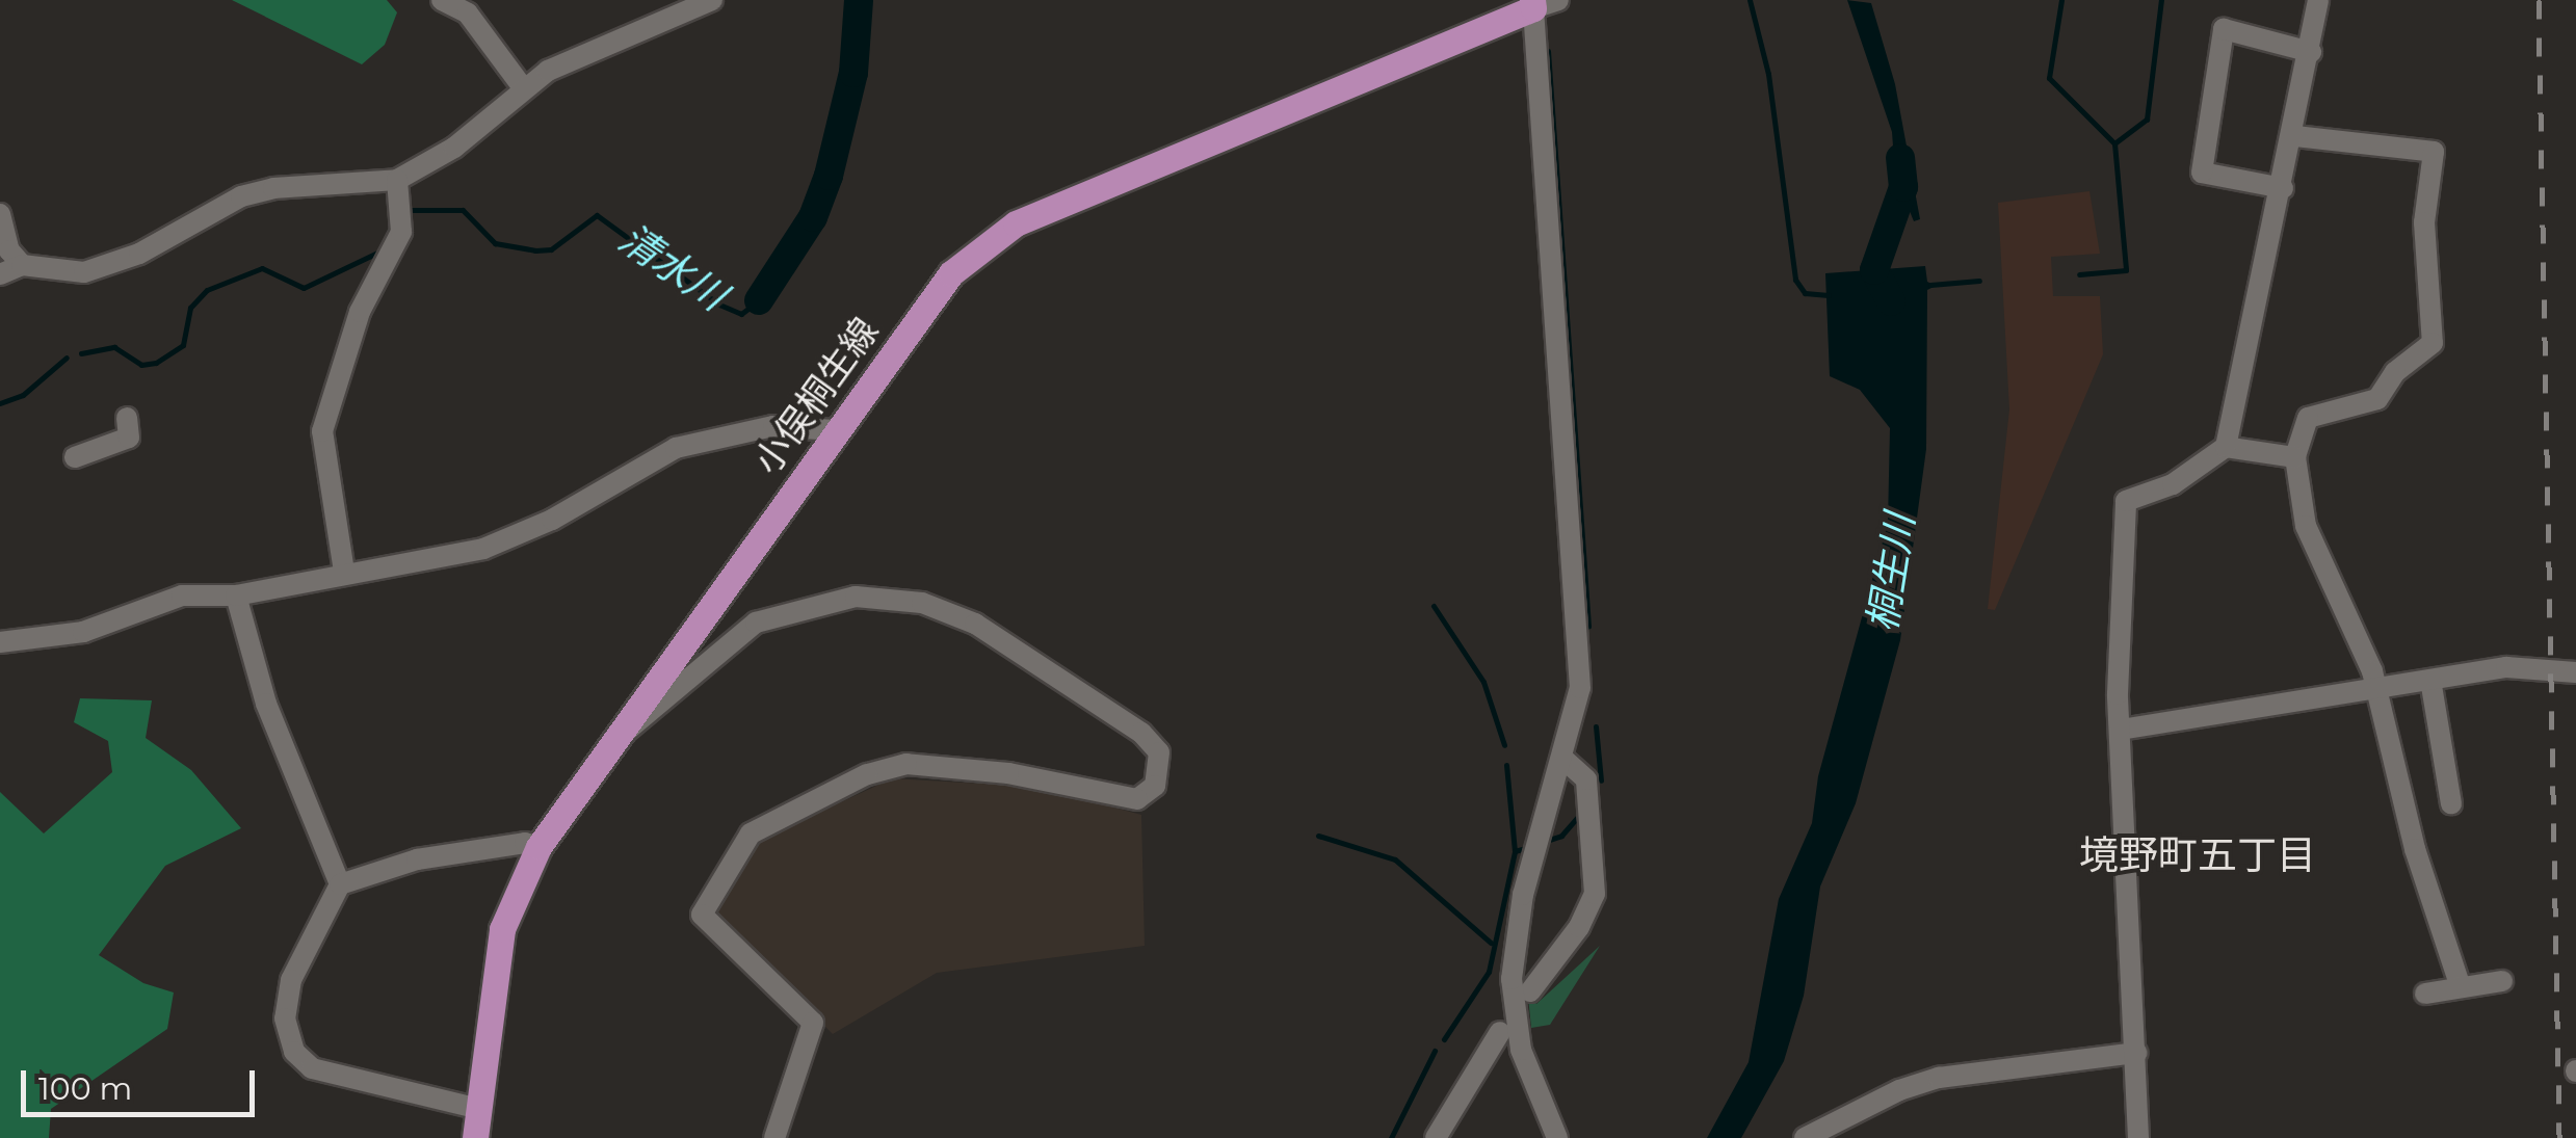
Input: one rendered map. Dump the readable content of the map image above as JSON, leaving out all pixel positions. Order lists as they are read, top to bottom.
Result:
{
  "streets": {
    "main road": ["小俣桐生線"]
  },
  "districts": ["境野町五丁目"],
  "water": ["清水川", "桐生川"],
  "scale_bar": "100 m"
}
